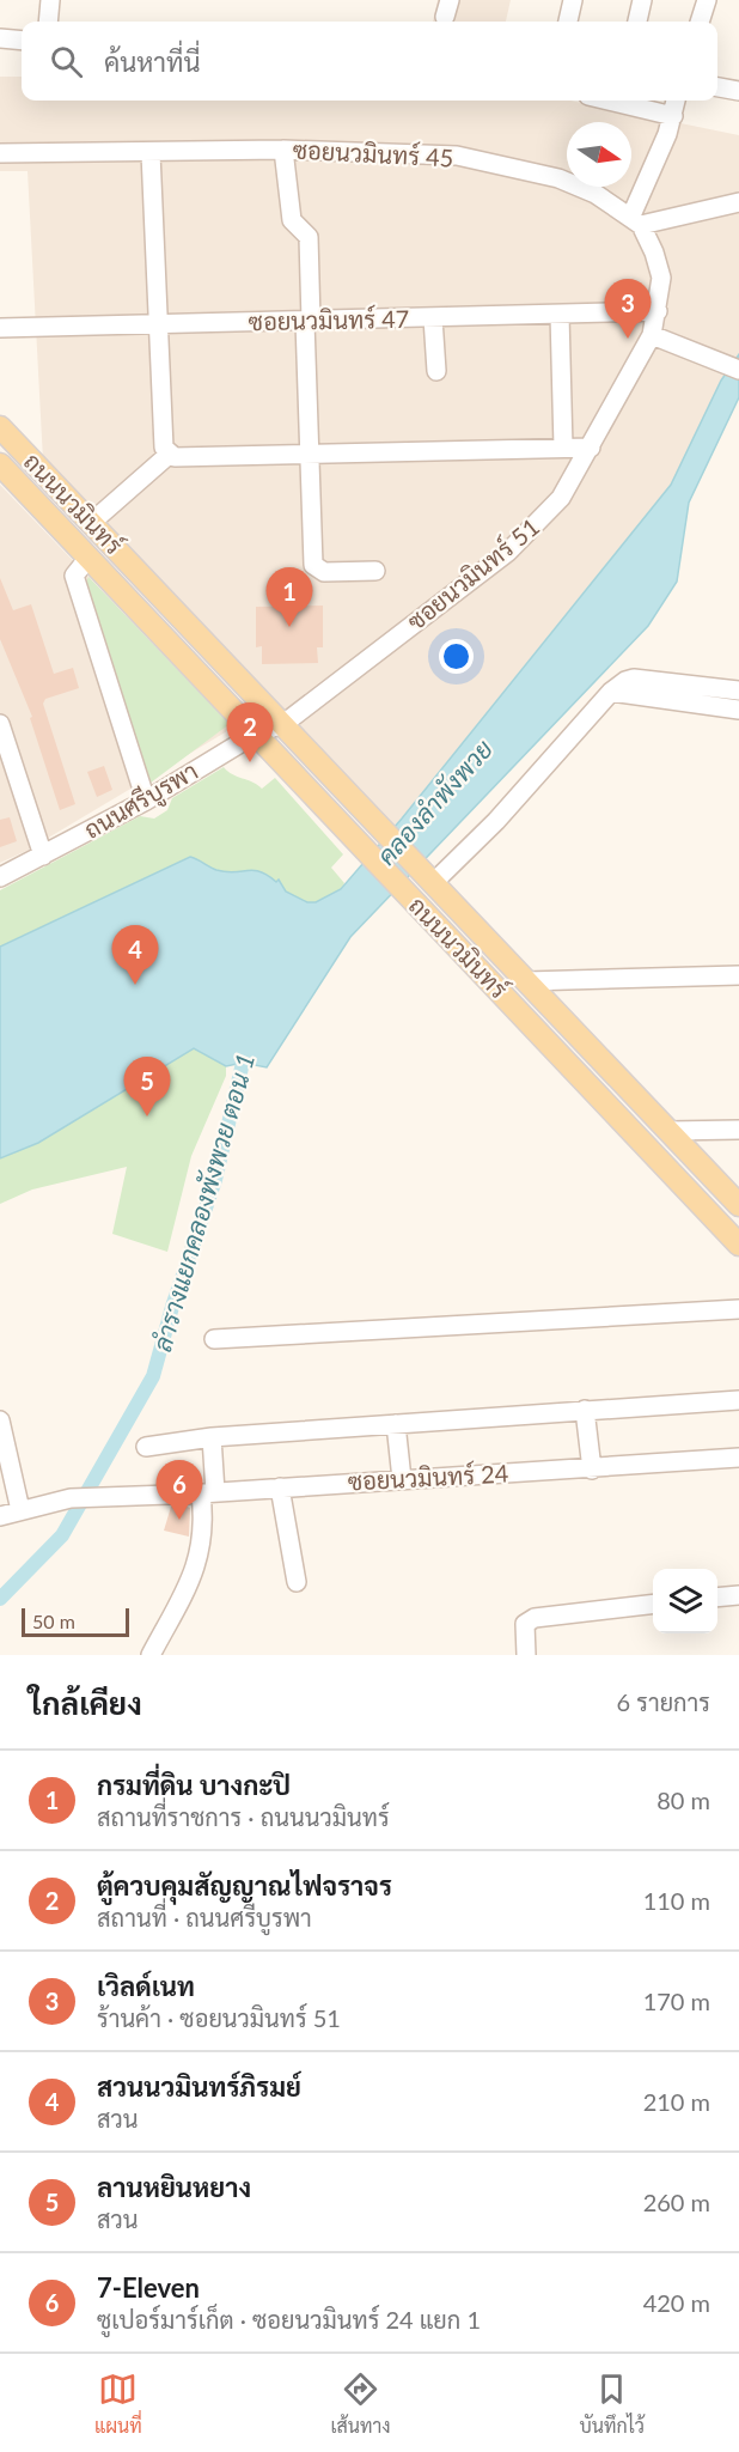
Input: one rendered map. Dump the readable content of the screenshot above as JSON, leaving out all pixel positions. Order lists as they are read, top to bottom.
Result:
{
  "streets": {
    "main road": ["ถนนนวมินทร์"],
    "street": [
      "ซอยนวมินทร์ 45",
      "ซอยนวมินทร์ 47",
      "ซอยนวมินทร์ 51",
      "ถนนศรีบูรพา",
      "ซอยนวมินทร์ 24"
    ]
  },
  "crossings": [
    ["ซอยนวมินทร์ 47", "ซอยนวมินทร์ 51"],
    ["ถนนนวมินทร์", "ซอยนวมินทร์ 51"],
    ["ถนนนวมินทร์", "ถนนศรีบูรพา"],
    ["ซอยนวมินทร์ 51", "ถนนศรีบูรพา"]
  ],
  "water": ["คลองลำพังพวย", "ลำรางแยกคลองพังพวย ตอน 1"],
  "scale_bar": "50 m",
  "north": "right",
  "page": {
    "search": "ค้นหาที่นี่",
    "pins": [
      "3",
      "1",
      "2",
      "4",
      "5",
      "6"
    ],
    "scale": "50 m",
    "heading": ["ใกล้เคียง", "6 รายการ"],
    "list": [
      {
        "mark": "1",
        "name": "กรมที่ดิน บางกะปิ",
        "note": "สถานที่ราชการ · ถนนนวมินทร์",
        "value": "80 m"
      },
      {
        "mark": "2",
        "name": "ตู้ควบคุมสัญญาณไฟจราจร",
        "note": "สถานที่ · ถนนศรีบูรพา",
        "value": "110 m"
      },
      {
        "mark": "3",
        "name": "เวิลด์เนท",
        "note": "ร้านค้า · ซอยนวมินทร์ 51",
        "value": "170 m"
      },
      {
        "mark": "4",
        "name": "สวนนวมินทร์ภิรมย์",
        "note": "สวน",
        "value": "210 m"
      },
      {
        "mark": "5",
        "name": "ลานหยินหยาง",
        "note": "สวน",
        "value": "260 m"
      },
      {
        "mark": "6",
        "name": "7-Eleven",
        "note": "ซูเปอร์มาร์เก็ต · ซอยนวมินทร์ 24 แยก 1",
        "value": "420 m"
      }
    ],
    "nav": ["แผนที่", "เส้นทาง", "บันทึกไว้"]
  }
}
